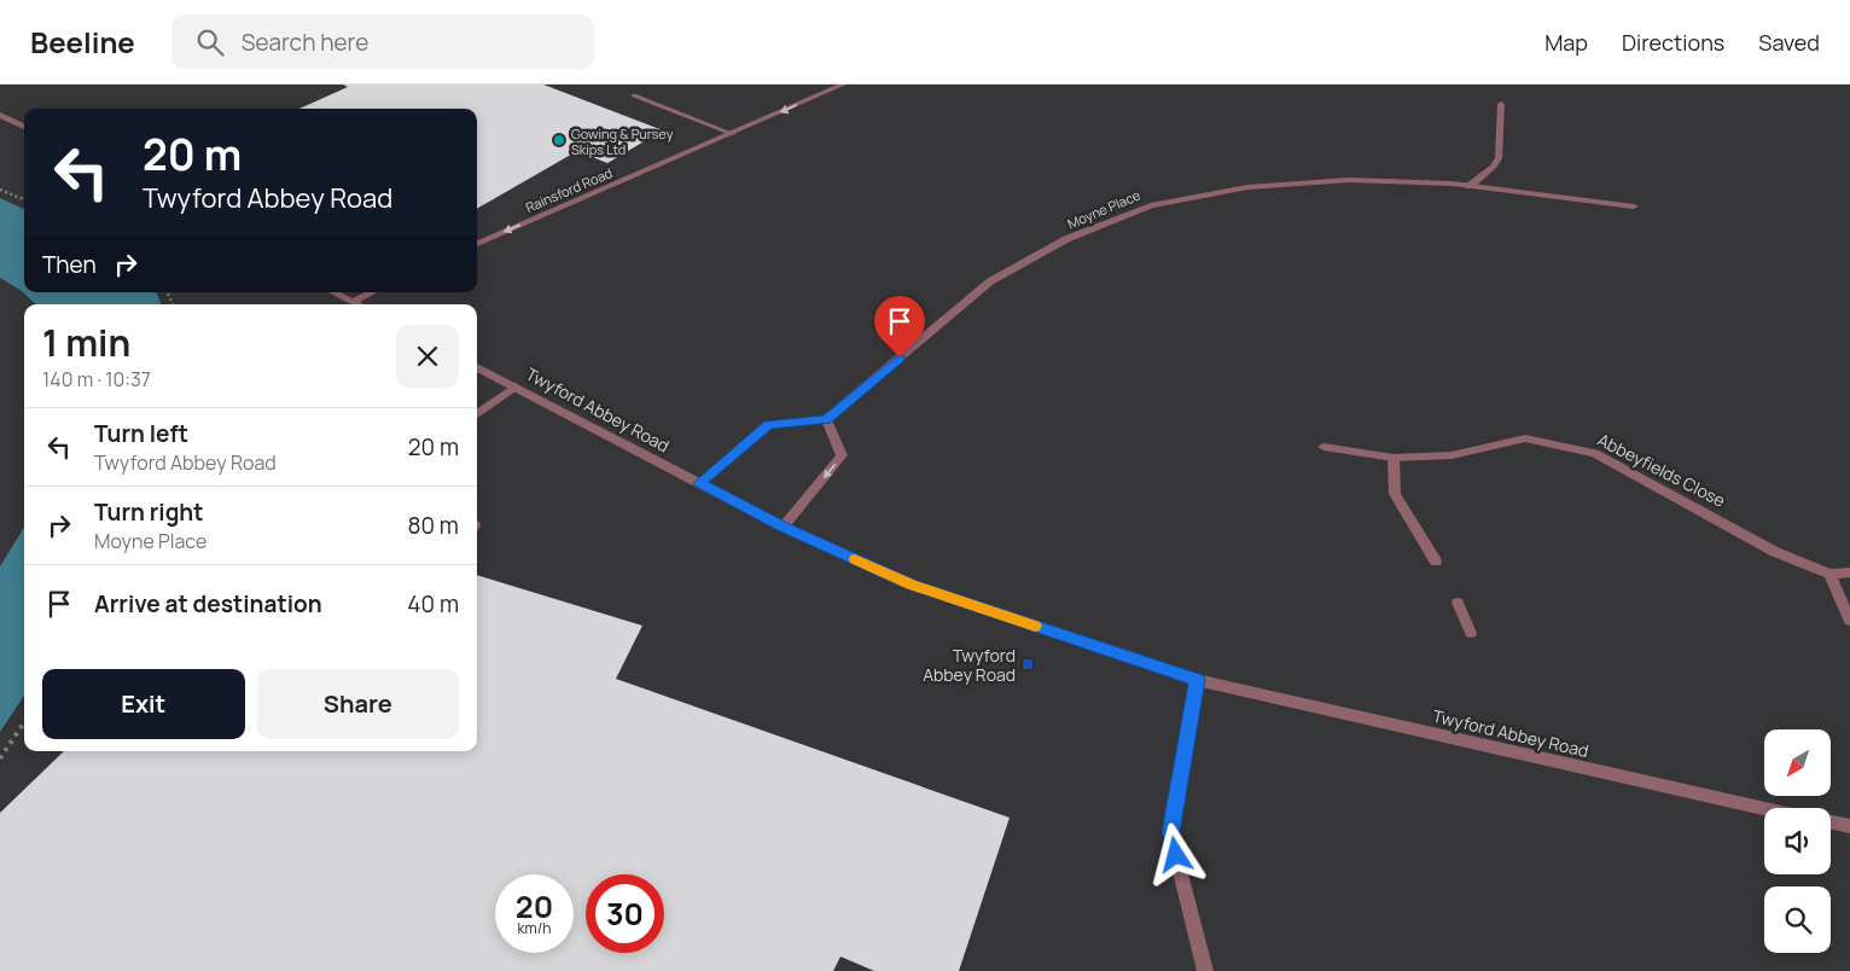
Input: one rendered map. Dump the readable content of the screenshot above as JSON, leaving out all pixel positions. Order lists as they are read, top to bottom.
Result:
{
  "streets": {
    "street": [
      "Rainsford Road",
      "Moyne Place",
      "Twyford Abbey Road",
      "Abbeyfields Close"
    ]
  },
  "one_way": ["Rainsford Road"],
  "places": {
    "other": ["Gowing & Pursey Skips Ltd"],
    "transit": ["Twyford Abbey Road"]
  },
  "north": "bottom left",
  "page": {
    "header": "Beeline",
    "search": "Search here",
    "nav": ["Map", "Directions", "Saved"],
    "turn": ["20 m", "Twyford Abbey Road"],
    "then": "Then",
    "heading": ["1 min", "140 m · 10:37"],
    "list": [
      {
        "name": "Turn left",
        "note": "Twyford Abbey Road",
        "value": "20 m"
      },
      {
        "name": "Turn right",
        "note": "Moyne Place",
        "value": "80 m"
      },
      {
        "name": "Arrive at destination",
        "value": "40 m"
      }
    ],
    "buttons": ["Exit", "Share"],
    "speed": "20 km/h",
    "limit": "30"
  }
}
